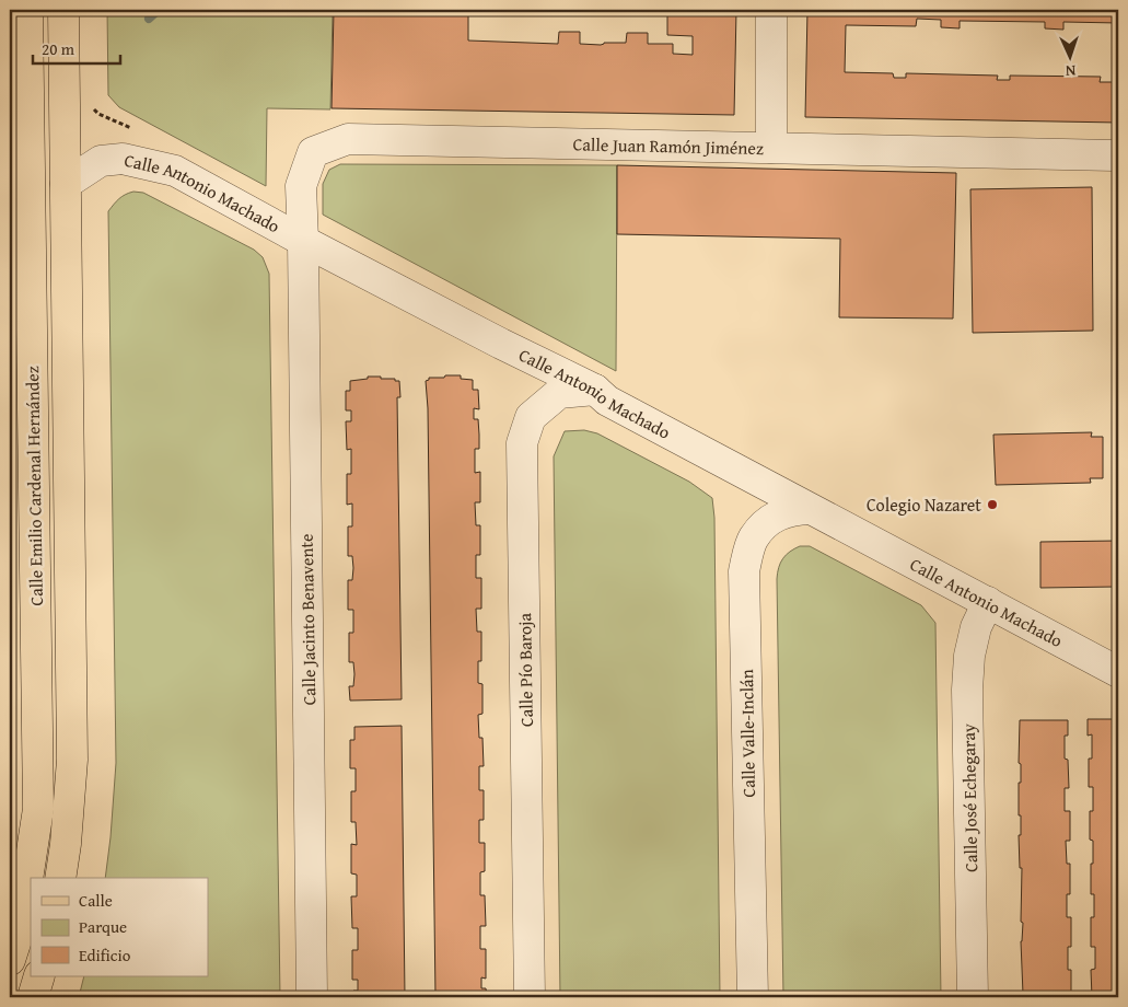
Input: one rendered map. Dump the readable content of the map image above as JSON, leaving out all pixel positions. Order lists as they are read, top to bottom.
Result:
{
  "streets": {
    "main road": ["Calle Emilio Cardenal Hernández"],
    "street": [
      "Calle Juan Ramón Jiménez",
      "Calle Antonio Machado",
      "Calle Jacinto Benavente",
      "Calle Pío Baroja",
      "Calle Valle-Inclán",
      "Calle José Echegaray"
    ]
  },
  "crossings": [
    ["Calle Juan Ramón Jiménez", "Calle Antonio Machado"],
    ["Calle Juan Ramón Jiménez", "Calle Jacinto Benavente"],
    ["Calle Antonio Machado", "Calle Emilio Cardenal Hernández"],
    ["Calle Antonio Machado", "Calle Jacinto Benavente"],
    ["Calle Antonio Machado", "Calle Pío Baroja"],
    ["Calle Antonio Machado", "Calle Valle-Inclán"],
    ["Calle Antonio Machado", "Calle José Echegaray"]
  ],
  "places": ["Colegio Nazaret"],
  "legend": ["Calle", "Parque", "Edificio"],
  "scale_bar": "20 m",
  "north": "bottom"
}
